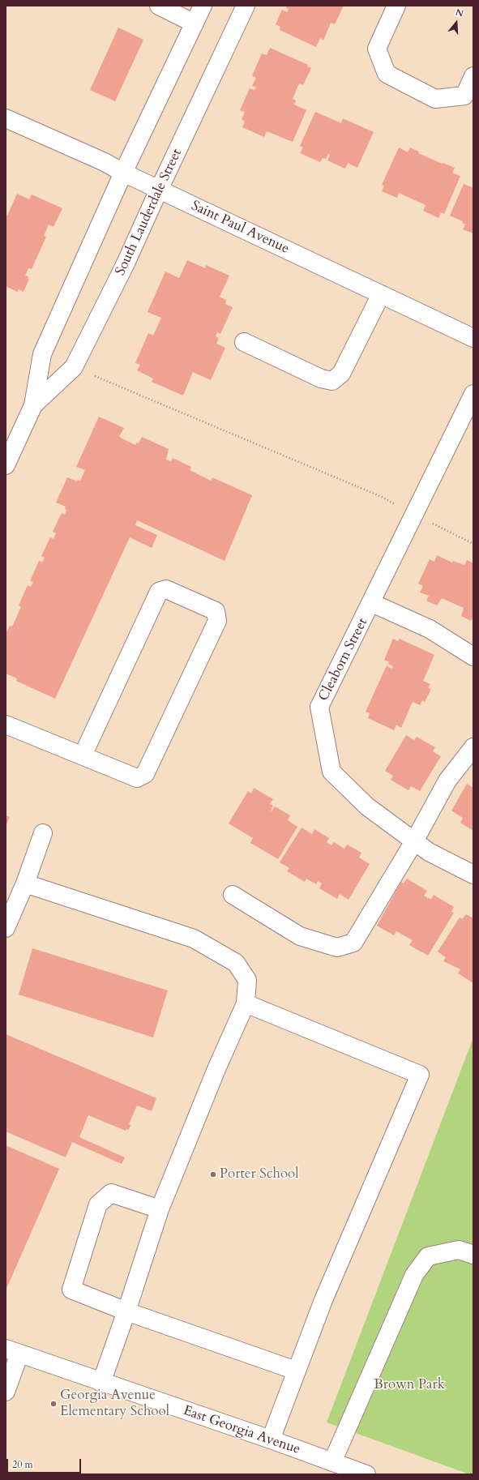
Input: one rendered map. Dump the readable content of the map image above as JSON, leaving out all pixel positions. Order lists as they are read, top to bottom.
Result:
{
  "streets": {
    "street": [
      "South Lauderdale Street",
      "Saint Paul Avenue",
      "Cleaborn Street",
      "East Georgia Avenue"
    ]
  },
  "crossings": [
    ["South Lauderdale Street", "Saint Paul Avenue"]
  ],
  "parks": ["Brown Park"],
  "places": ["Porter School", "Georgia Avenue Elementary School"],
  "scale_bar": "20 m",
  "north": "top"
}
